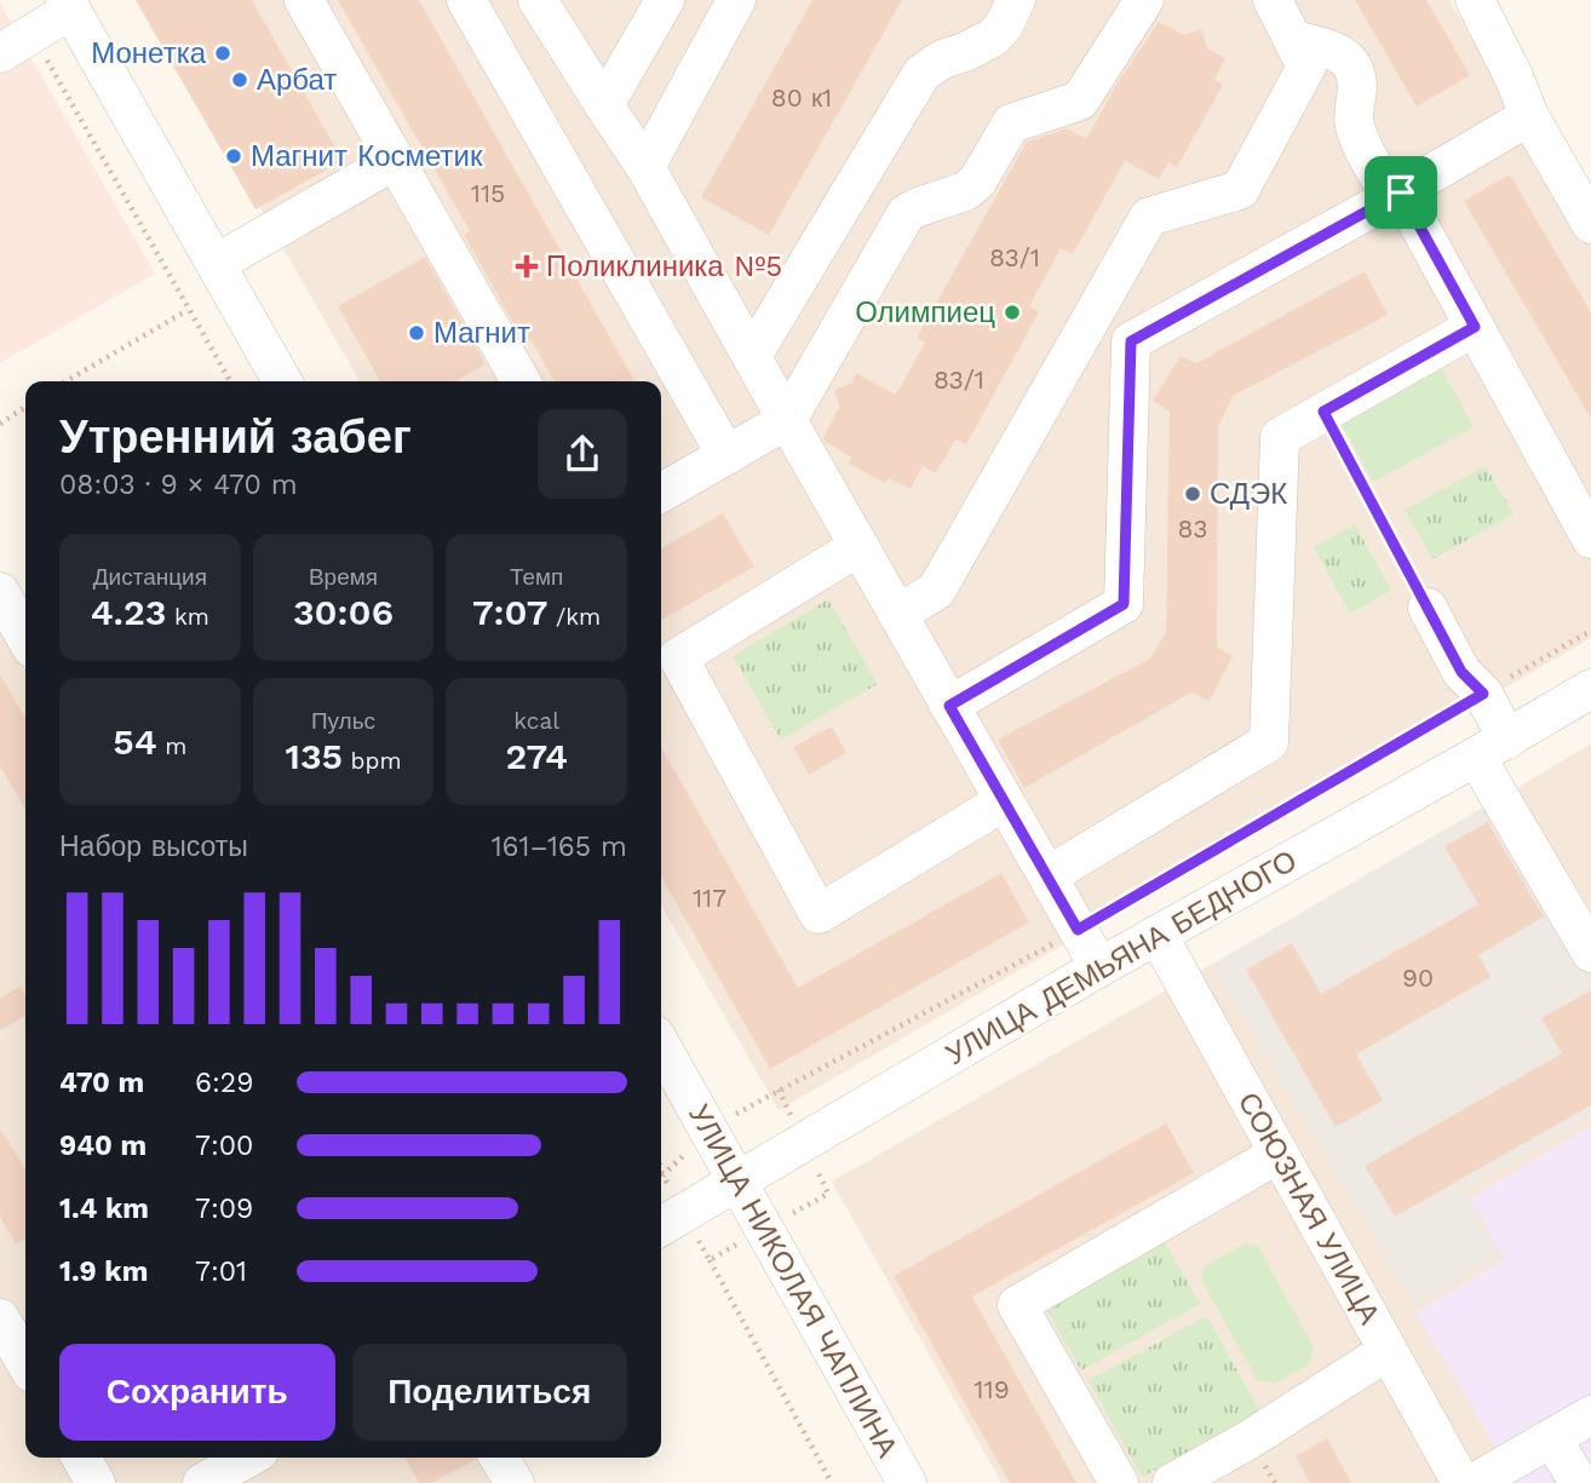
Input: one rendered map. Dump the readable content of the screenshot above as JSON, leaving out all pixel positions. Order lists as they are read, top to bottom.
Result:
{
  "streets": {
    "street": ["УЛИЦА ДЕМЬЯНА БЕДНОГО", "СОЮЗНАЯ УЛИЦА", "УЛИЦА НИКОЛАЯ ЧАПЛИНА"]
  },
  "crossings": [
    ["УЛИЦА ДЕМЬЯНА БЕДНОГО", "СОЮЗНАЯ УЛИЦА"],
    ["УЛИЦА ДЕМЬЯНА БЕДНОГО", "УЛИЦА НИКОЛАЯ ЧАПЛИНА"]
  ],
  "places": {
    "other": [
      "Монетка",
      "Арбат",
      "Магнит Косметик",
      "Олимпиец",
      "Магнит",
      "СДЭК"
    ],
    "health": ["Поликлиника №5"]
  },
  "house_numbers": [
    "80 к1",
    "115",
    "83/1",
    "83/1",
    "83",
    "117",
    "90",
    "119"
  ],
  "page": {
    "heading": ["Утренний забег", "08:03 · 9 × 470 m"],
    "stats": [
      ["Дистанция", "4.23 km"],
      ["Время", "30:06"],
      ["Темп", "7:07 /km"],
      ["54 m"],
      ["Пульс", "135 bpm"],
      ["kcal", "274"]
    ],
    "chart": ["Набор высоты", "161–165 m"],
    "list": [
      {
        "name": "470 m",
        "note": "6:29"
      },
      {
        "name": "940 m",
        "note": "7:00"
      },
      {
        "name": "1.4 km",
        "note": "7:09"
      },
      {
        "name": "1.9 km",
        "note": "7:01"
      }
    ],
    "buttons": ["Сохранить", "Поделиться"]
  }
}
